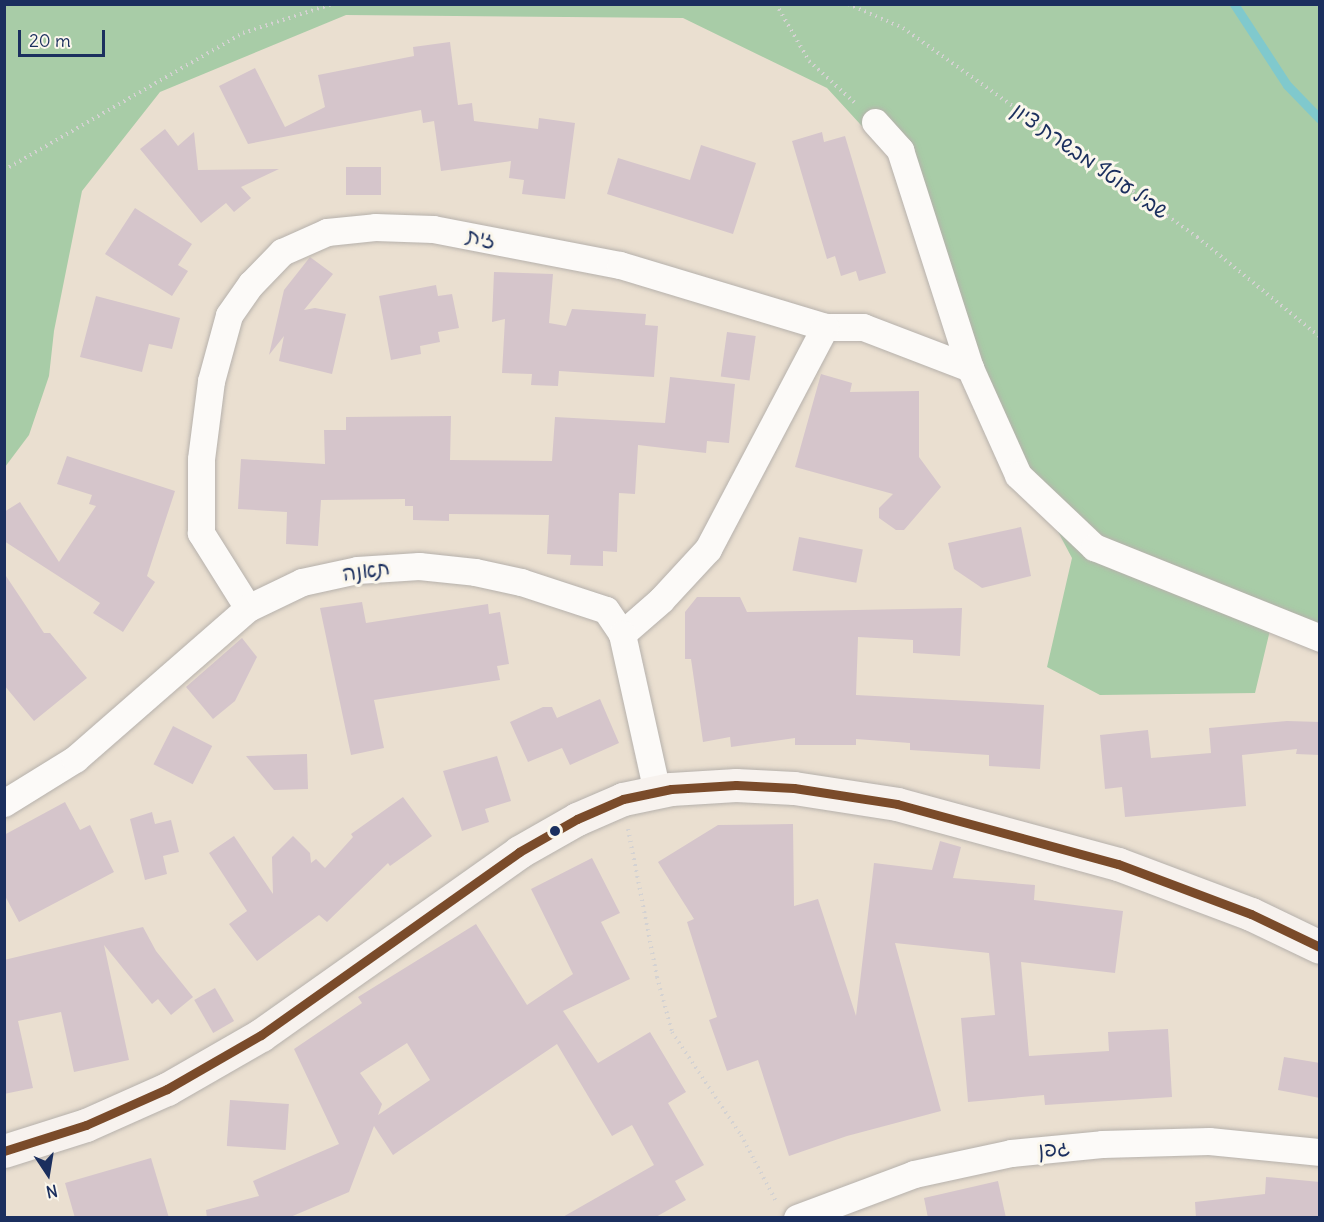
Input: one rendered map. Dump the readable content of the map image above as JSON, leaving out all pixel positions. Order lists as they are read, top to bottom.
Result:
{
  "streets": {
    "street": ["זית", "תאנה", "גפן"],
    "path": ["שביל עוטף מבשרת ציון"]
  },
  "crossings": [
    ["זית", "תאנה"]
  ],
  "scale_bar": "20 m",
  "north": "bottom"
}
